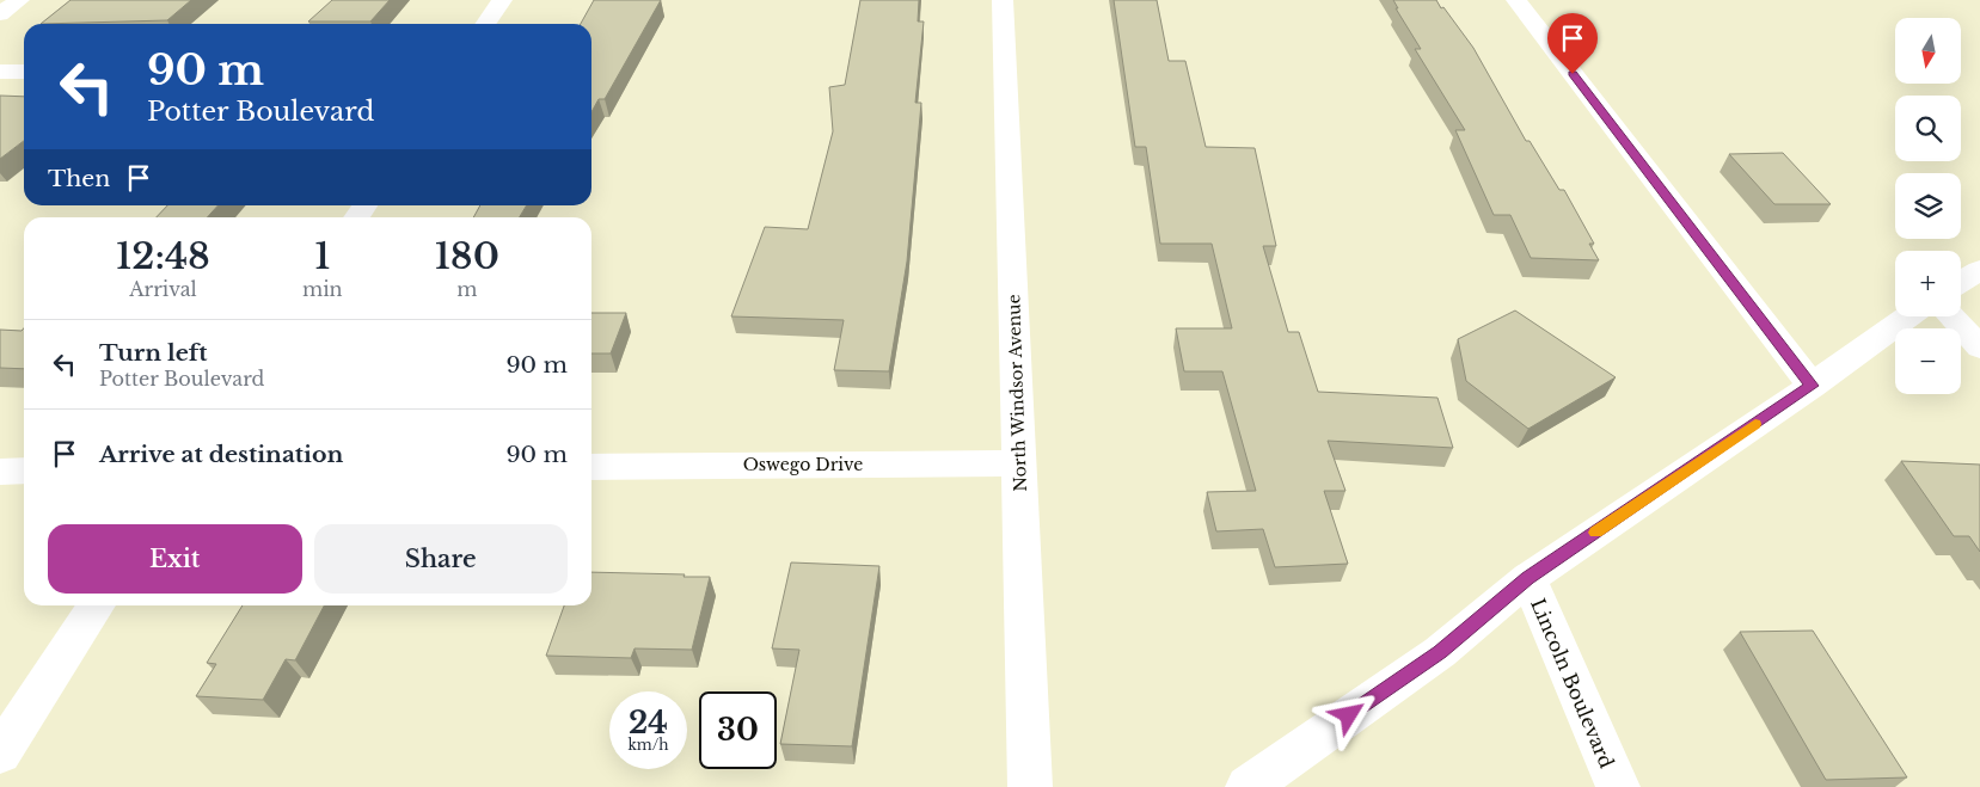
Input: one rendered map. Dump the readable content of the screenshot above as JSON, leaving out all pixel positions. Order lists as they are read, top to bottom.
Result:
{
  "streets": {
    "street": ["North Windsor Avenue", "Oswego Drive", "Lincoln Boulevard"]
  },
  "crossings": [
    ["North Windsor Avenue", "Oswego Drive"]
  ],
  "north": "bottom",
  "page": {
    "map_buttons": ["+", "−"],
    "turn": ["90 m", "Potter Boulevard"],
    "then": "Then",
    "eta": [
      "12:48",
      "Arrival",
      "1",
      "min",
      "180",
      "m"
    ],
    "list": [
      {
        "name": "Turn left",
        "note": "Potter Boulevard",
        "value": "90 m"
      },
      {
        "name": "Arrive at destination",
        "value": "90 m"
      }
    ],
    "buttons": ["Exit", "Share"],
    "speed": "24 km/h",
    "limit": "30"
  }
}
